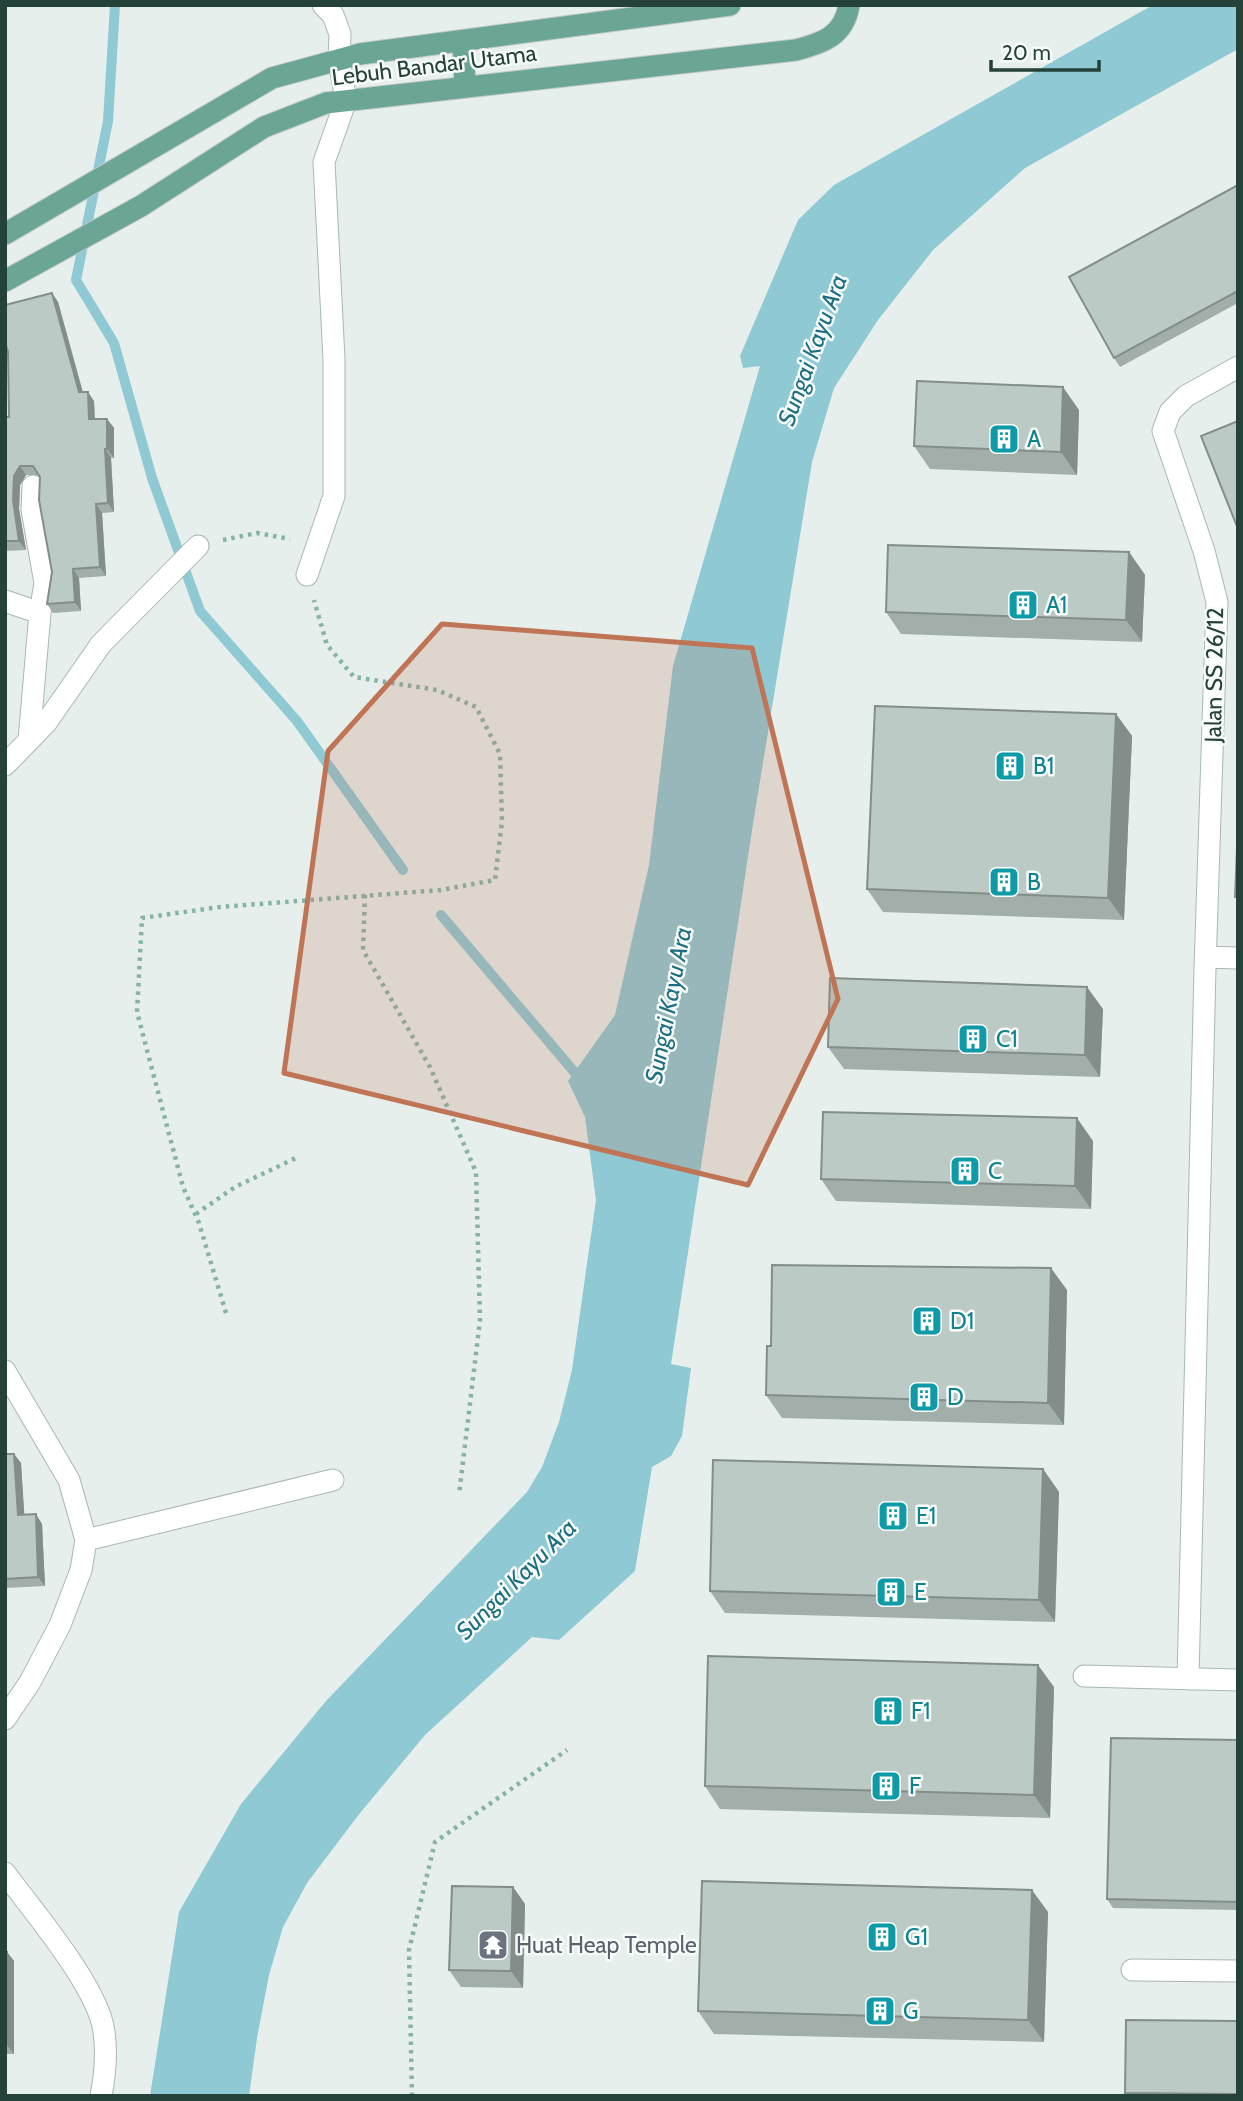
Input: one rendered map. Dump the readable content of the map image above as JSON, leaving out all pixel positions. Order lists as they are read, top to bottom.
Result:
{
  "streets": {
    "main road": ["Lebuh Bandar Utama"],
    "street": ["Jalan SS 26/12"]
  },
  "water": ["Sungai Kayu Ara"],
  "places": {
    "building": [
      "A",
      "A1",
      "B1",
      "B",
      "C1",
      "C",
      "D1",
      "D",
      "E1",
      "E",
      "F1",
      "F",
      "G1",
      "G"
    ],
    "temple": ["Huat Heap Temple"]
  },
  "scale_bar": "20 m"
}
